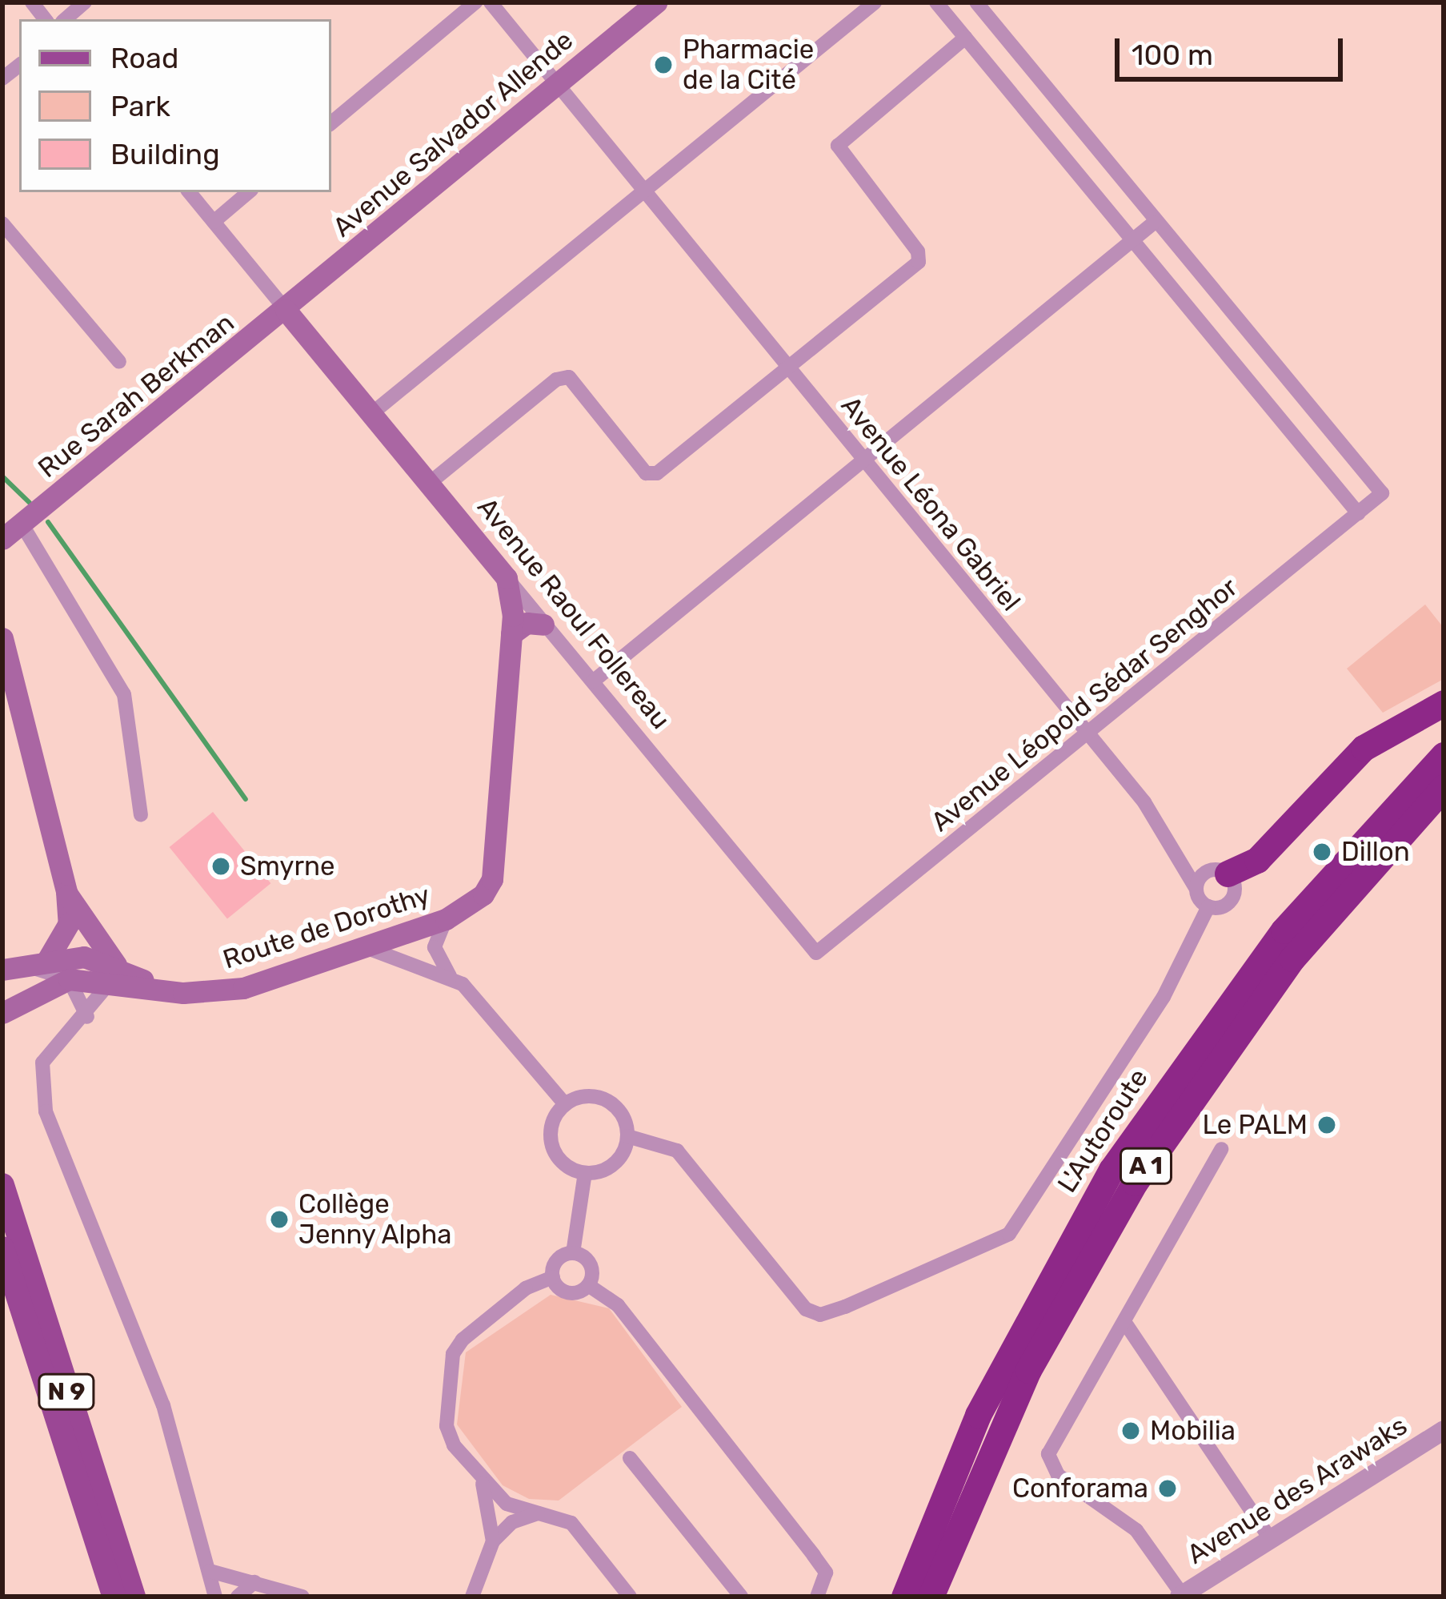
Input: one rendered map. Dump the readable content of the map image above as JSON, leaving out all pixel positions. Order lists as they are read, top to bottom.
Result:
{
  "streets": {
    "highway": ["L'Autoroute", "A 1"],
    "main road": [
      "Avenue Salvador Allende",
      "Rue Sarah Berkman",
      "Avenue Raoul Follereau",
      "Route de Dorothy",
      "N 9"
    ],
    "street": ["Avenue Léona Gabriel", "Avenue Léopold Sédar Senghor", "Avenue des Arawaks"]
  },
  "crossings": [
    ["Avenue Salvador Allende", "Rue Sarah Berkman"],
    ["Avenue Salvador Allende", "Avenue Léona Gabriel"],
    ["Avenue Salvador Allende", "Avenue Raoul Follereau"],
    ["Rue Sarah Berkman", "Avenue Raoul Follereau"],
    ["Avenue Léona Gabriel", "Avenue Léopold Sédar Senghor"],
    ["Avenue Raoul Follereau", "Avenue Léopold Sédar Senghor"],
    ["Avenue Raoul Follereau", "Route de Dorothy"]
  ],
  "places": [
    "Pharmacie de la Cité",
    "Dillon",
    "Smyrne",
    "Le PALM",
    "Collège Jenny Alpha",
    "Mobilia",
    "Conforama"
  ],
  "legend": ["Road", "Park", "Building"],
  "scale_bar": "100 m"
}
